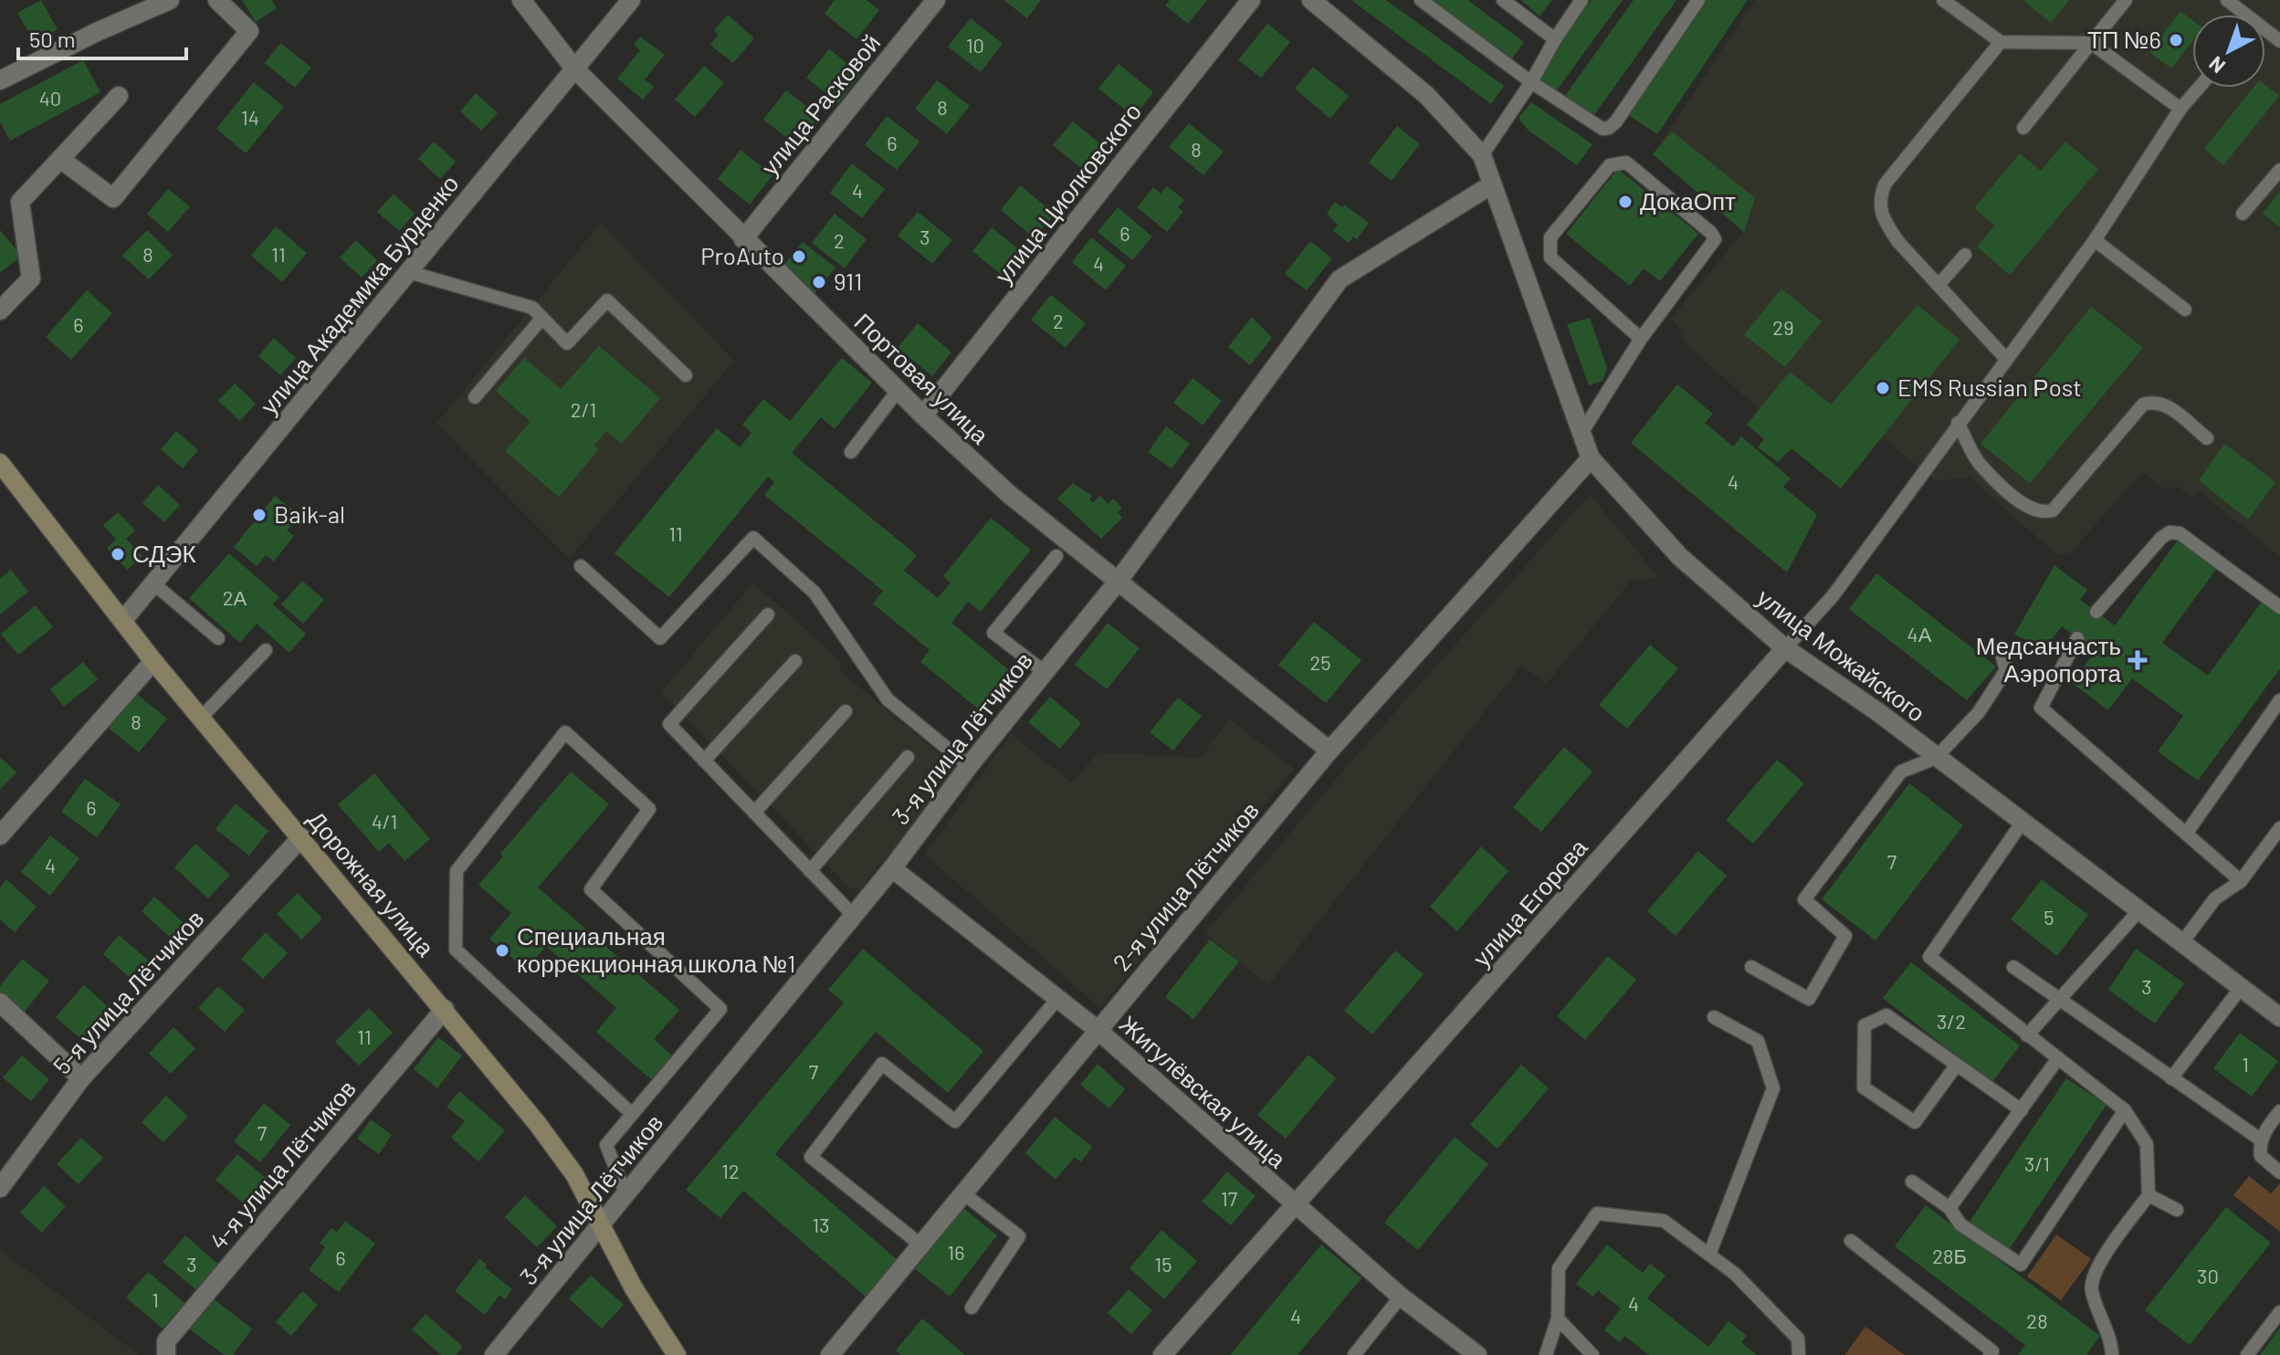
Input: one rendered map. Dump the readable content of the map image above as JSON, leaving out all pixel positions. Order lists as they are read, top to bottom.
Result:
{
  "streets": {
    "main road": ["Дорожная улица"],
    "street": [
      "улица Расковой",
      "улица Циолковского",
      "улица Академика Бурденко",
      "Портовая улица",
      "улица Можайского",
      "3-я улица Лётчиков",
      "2-я улица Лётчиков",
      "улица Егорова",
      "5-я улица Лётчиков",
      "Жигулёвская улица",
      "4-я улица Лётчиков"
    ]
  },
  "crossings": [
    ["улица Расковой", "Портовая улица"],
    ["улица Циолковского", "Портовая улица"],
    ["улица Академика Бурденко", "Портовая улица"],
    ["улица Академика Бурденко", "Дорожная улица"],
    ["Портовая улица", "3-я улица Лётчиков"],
    ["Портовая улица", "2-я улица Лётчиков"],
    ["улица Можайского", "3-я улица Лётчиков"],
    ["улица Можайского", "2-я улица Лётчиков"],
    ["улица Можайского", "улица Егорова"],
    ["3-я улица Лётчиков", "Дорожная улица"],
    ["3-я улица Лётчиков", "Жигулёвская улица"],
    ["Дорожная улица", "5-я улица Лётчиков"],
    ["Дорожная улица", "4-я улица Лётчиков"],
    ["2-я улица Лётчиков", "Жигулёвская улица"],
    ["улица Егорова", "Жигулёвская улица"]
  ],
  "places": {
    "other": [
      "ТП №6",
      "ДокаОпт",
      "ProAuto",
      "911",
      "EMS Russian Рost",
      "Baik-al",
      "СДЭК",
      "Специальная коррекционная школа №1"
    ],
    "health": ["Медсанчасть Аэропорта"]
  },
  "house_numbers": [
    "10",
    "40",
    "8",
    "14",
    "6",
    "8",
    "4",
    "6",
    "3",
    "2",
    "8",
    "11",
    "4",
    "2",
    "6",
    "29",
    "2/1",
    "4",
    "11",
    "2А",
    "4А",
    "25",
    "8",
    "6",
    "4/1",
    "7",
    "4",
    "5",
    "3",
    "3/2",
    "11",
    "1",
    "7",
    "7",
    "3/1",
    "12",
    "17",
    "13",
    "16",
    "28Б",
    "6",
    "3",
    "15",
    "30",
    "1",
    "4",
    "4",
    "28"
  ],
  "scale_bar": "50 m",
  "north": "bottom left"
}
